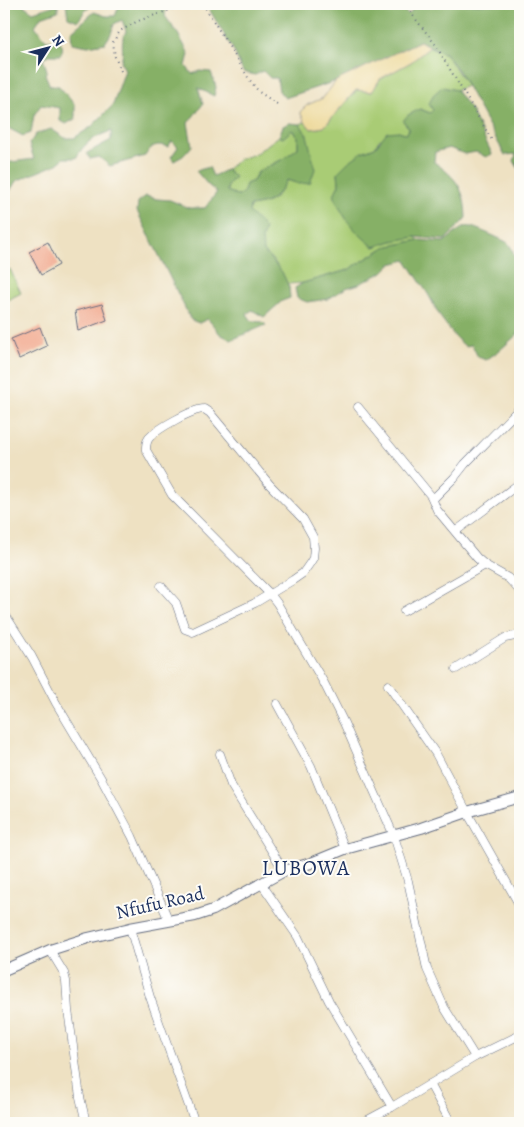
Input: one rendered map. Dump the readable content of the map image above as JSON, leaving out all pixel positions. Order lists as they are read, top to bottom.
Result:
{
  "streets": {
    "street": ["Nfufu Road"]
  },
  "districts": ["LUBOWA"],
  "north": "top right"
}
